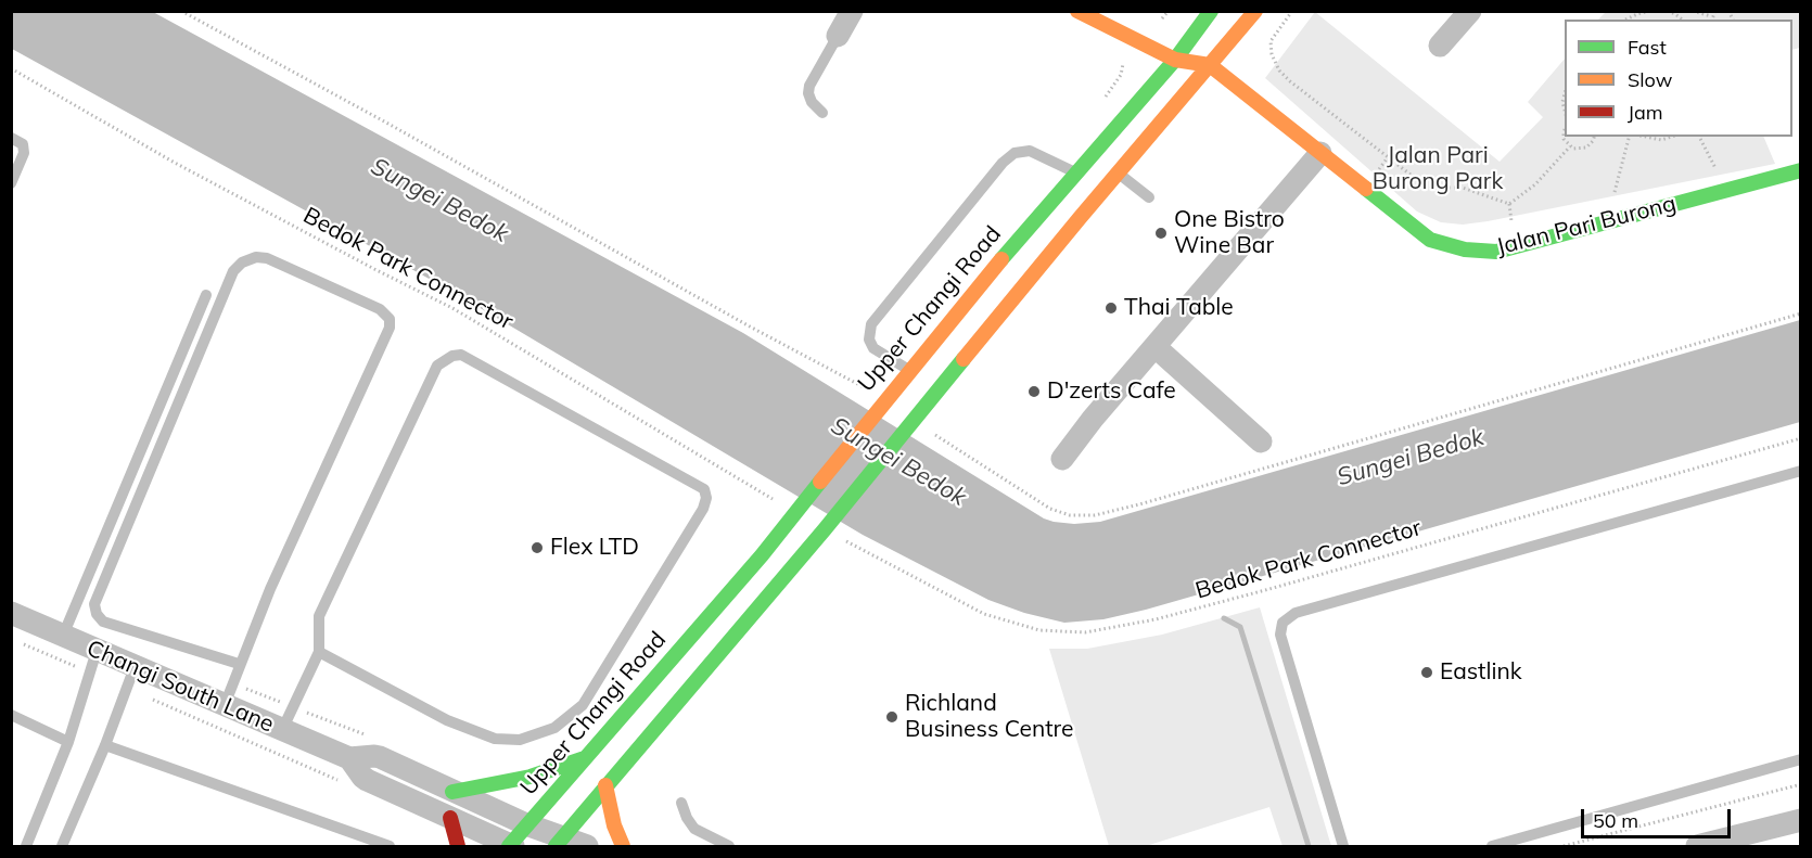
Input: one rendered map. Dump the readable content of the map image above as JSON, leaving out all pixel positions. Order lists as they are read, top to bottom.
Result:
{
  "streets": {
    "street": ["Jalan Pari Burong", "Upper Changi Road", "Changi South Lane"],
    "path": ["Bedok Park Connector"]
  },
  "crossings": [
    ["Jalan Pari Burong", "Upper Changi Road"],
    ["Upper Changi Road", "Changi South Lane"]
  ],
  "water": ["Sungei Bedok"],
  "parks": ["Jalan Pari Burong Park"],
  "places": [
    "One Bistro Wine Bar",
    "Thai Table",
    "D'zerts Cafe",
    "Flex LTD",
    "Eastlink",
    "Richland Business Centre"
  ],
  "legend": ["Fast", "Slow", "Jam"],
  "scale_bar": "50 m"
}
